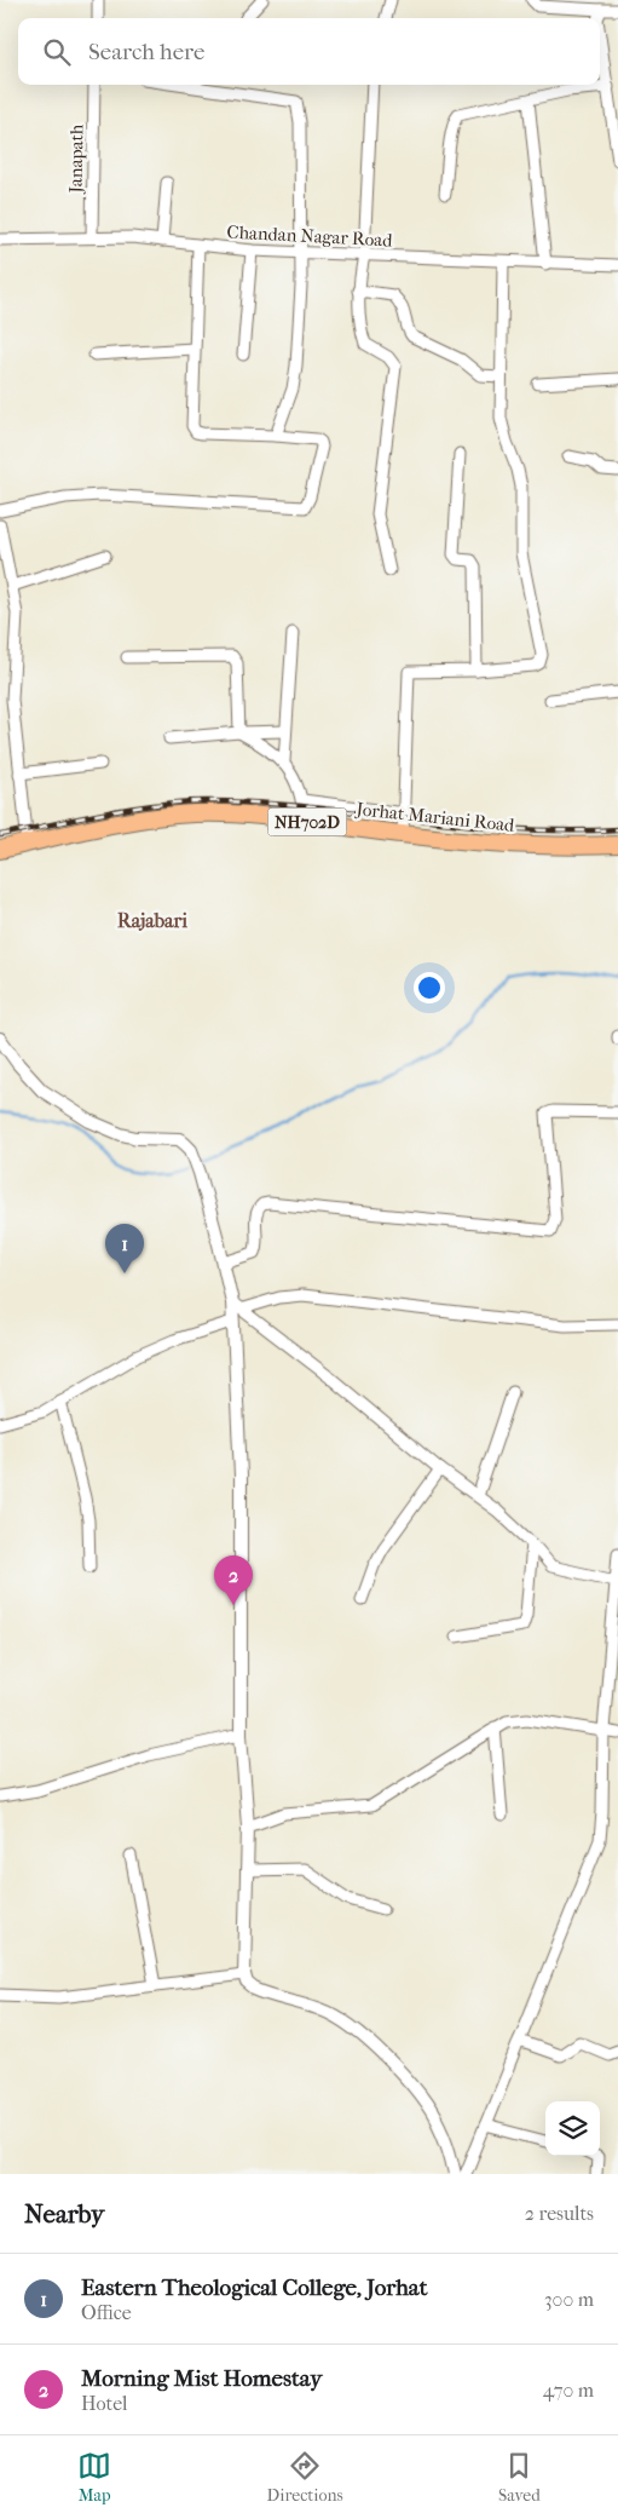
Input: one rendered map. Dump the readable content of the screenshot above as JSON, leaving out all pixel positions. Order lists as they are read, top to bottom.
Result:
{
  "streets": {
    "highway": ["Jorhat Mariani Road", "NH702D"],
    "street": ["Janapath", "Chandan Nagar Road"]
  },
  "crossings": [
    ["Janapath", "Chandan Nagar Road"]
  ],
  "districts": ["Rajabari"],
  "page": {
    "search": "Search here",
    "pins": ["1", "2"],
    "heading": ["Nearby", "2 results"],
    "list": [
      {
        "mark": "1",
        "name": "Eastern Theological College, Jorhat",
        "note": "Office",
        "value": "300 m"
      },
      {
        "mark": "2",
        "name": "Morning Mist Homestay",
        "note": "Hotel",
        "value": "470 m"
      }
    ],
    "nav": ["Map", "Directions", "Saved"]
  }
}
